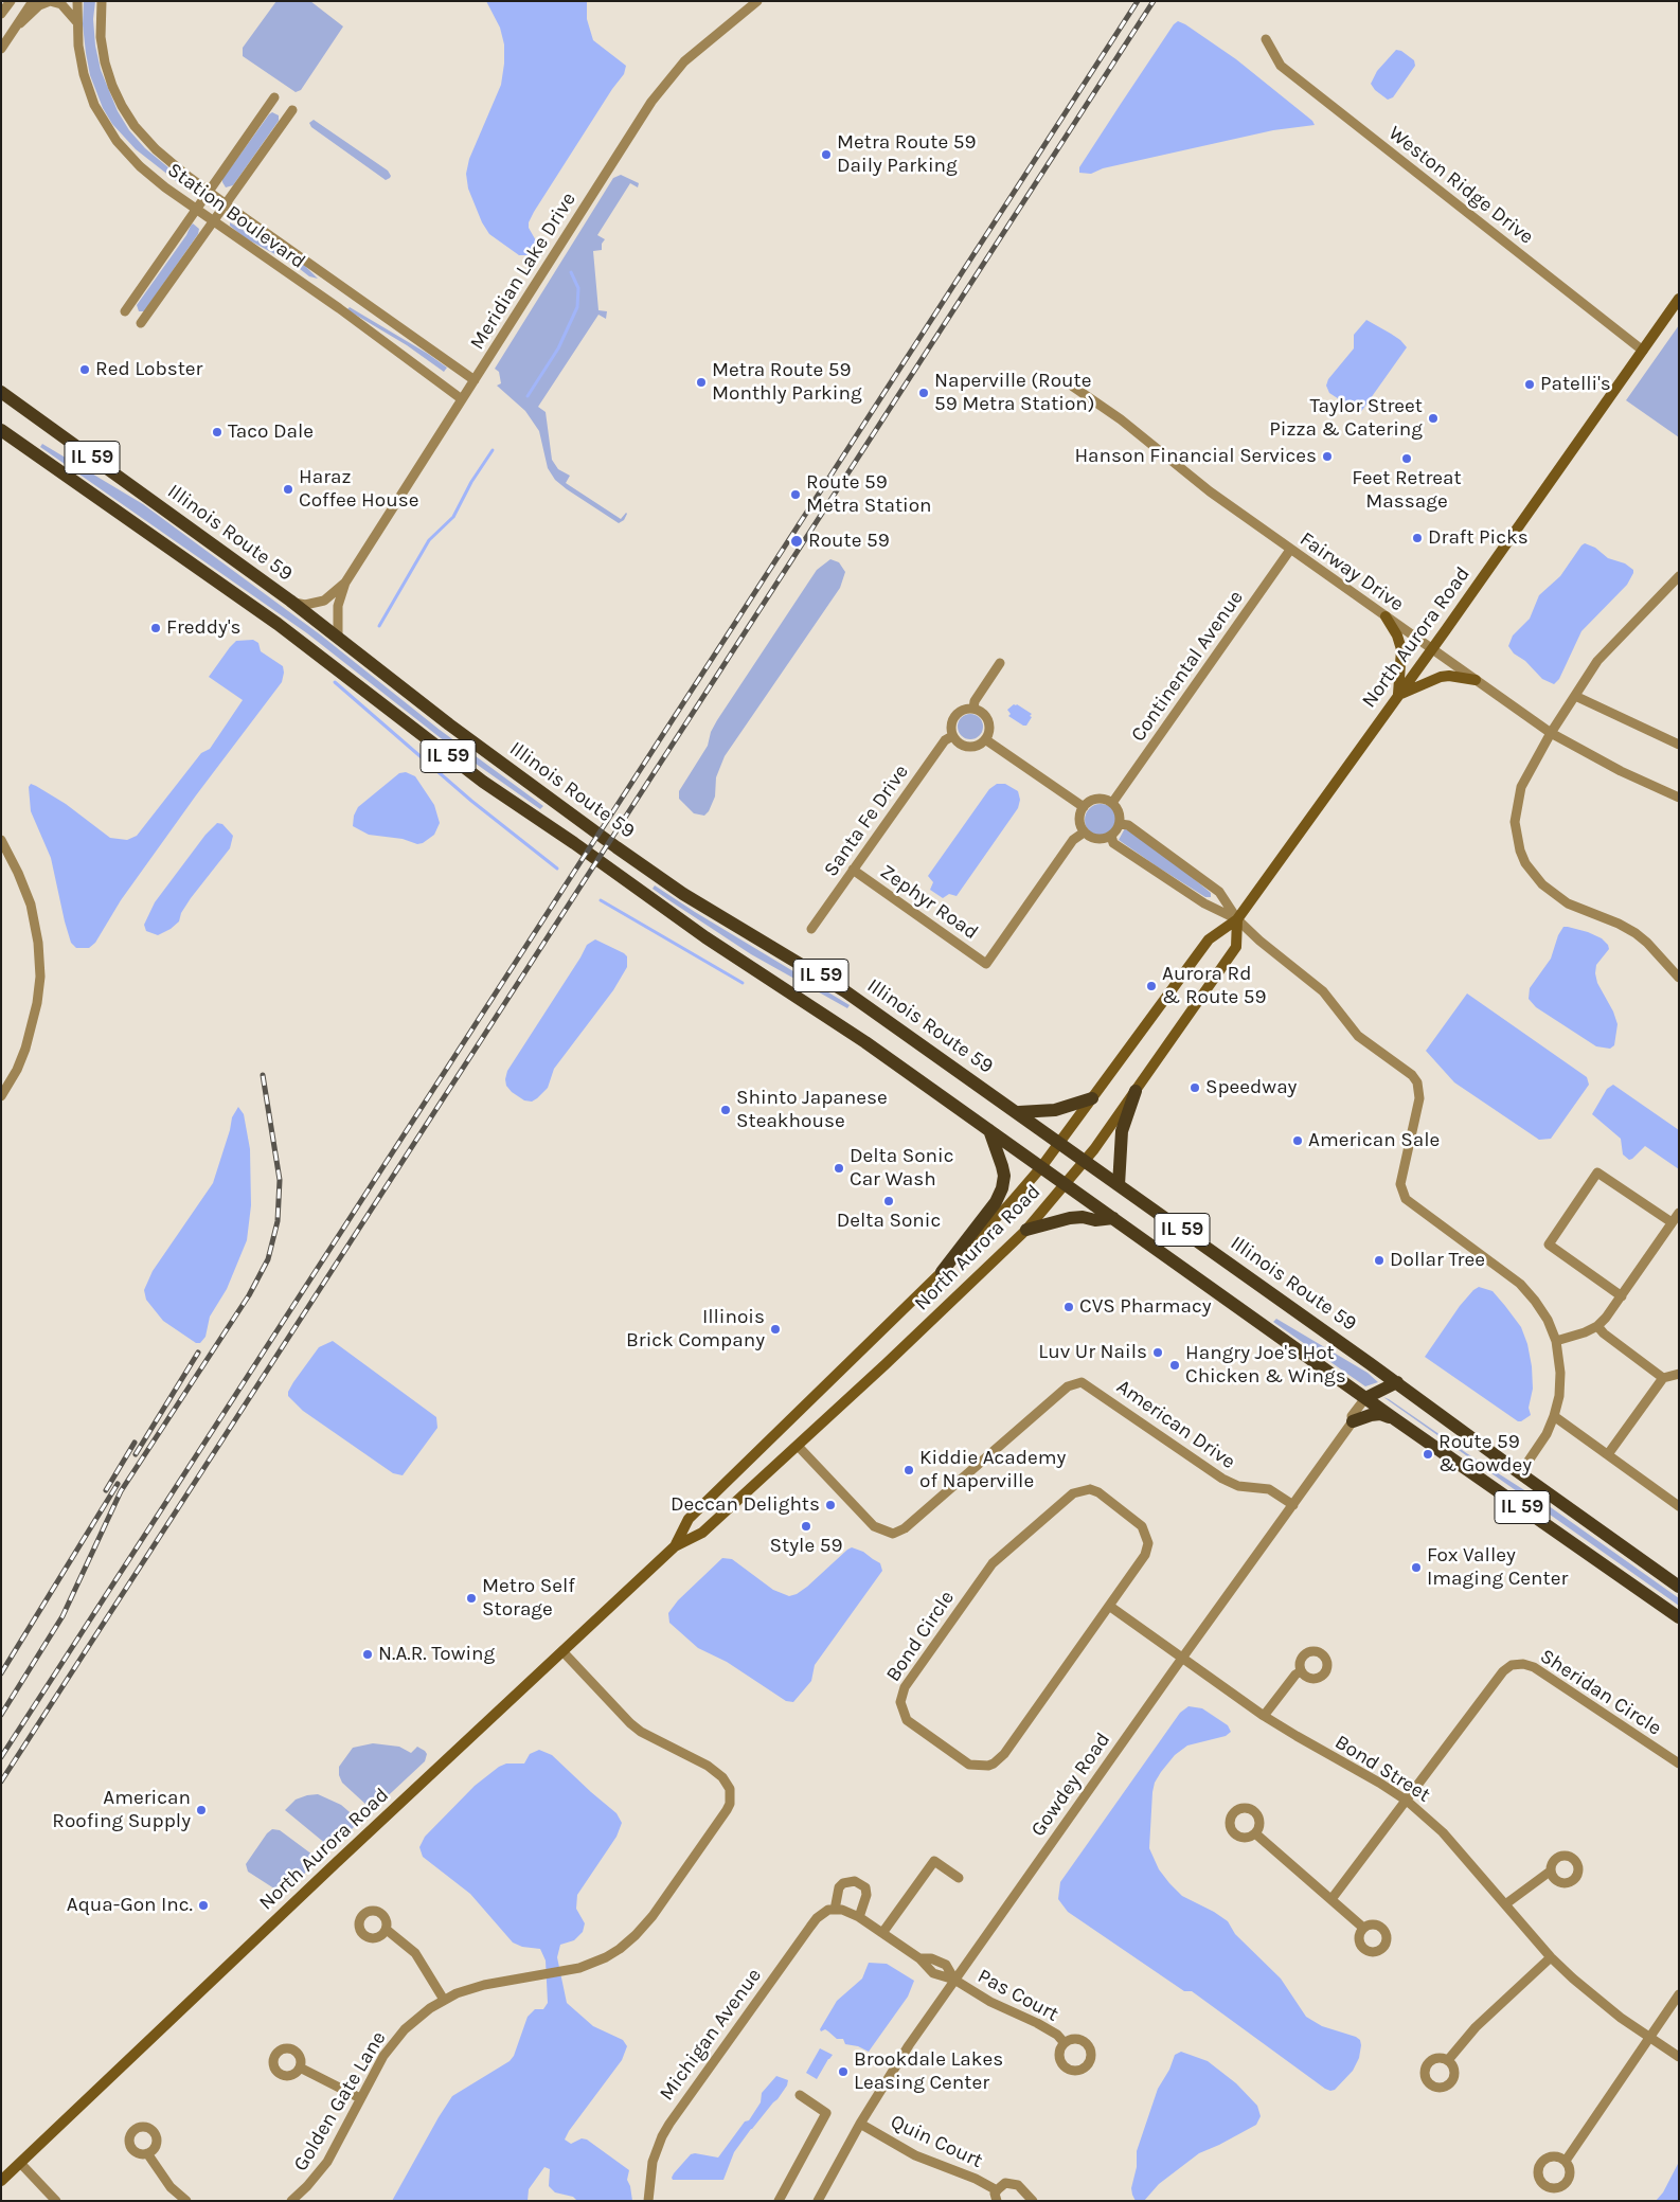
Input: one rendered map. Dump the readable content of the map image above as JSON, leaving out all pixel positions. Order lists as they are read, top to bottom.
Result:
{
  "streets": {
    "main road": ["IL 59", "Illinois Route 59", "North Aurora Road"],
    "street": [
      "Weston Ridge Drive",
      "Station Boulevard",
      "Meridian Lake Drive",
      "Fairway Drive",
      "Continental Avenue",
      "Santa Fe Drive",
      "Zephyr Road",
      "American Drive",
      "Bond Circle",
      "Sheridan Circle",
      "Bond Street",
      "Gowdey Road",
      "Pas Court",
      "Michigan Avenue",
      "Golden Gate Lane",
      "Quin Court"
    ]
  },
  "crossings": [
    ["Weston Ridge Drive", "North Aurora Road"],
    ["Station Boulevard", "Meridian Lake Drive"],
    ["Meridian Lake Drive", "Illinois Route 59"],
    ["Illinois Route 59", "North Aurora Road"],
    ["Illinois Route 59", "Gowdey Road"],
    ["Fairway Drive", "North Aurora Road"],
    ["Fairway Drive", "Continental Avenue"],
    ["North Aurora Road", "American Drive"],
    ["North Aurora Road", "Golden Gate Lane"],
    ["Continental Avenue", "Zephyr Road"],
    ["Santa Fe Drive", "Zephyr Road"],
    ["American Drive", "Gowdey Road"],
    ["Bond Circle", "Bond Street"],
    ["Sheridan Circle", "Bond Street"],
    ["Bond Street", "Gowdey Road"],
    ["Gowdey Road", "Pas Court"],
    ["Gowdey Road", "Quin Court"]
  ],
  "places": [
    "Metra Route 59 Daily Parking",
    "Red Lobster",
    "Metra Route 59 Monthly Parking",
    "Patelli's",
    "Naperville (Route 59 Metra Station)",
    "Taylor Street Pizza & Catering",
    "Taco Dale",
    "Hanson Financial Services",
    "Feet Retreat Massage",
    "Haraz Coffee House",
    "Route 59 Metra Station",
    "Draft Picks",
    "Route 59",
    "Freddy's",
    "Aurora Rd & Route 59",
    "Speedway",
    "Shinto Japanese Steakhouse",
    "American Sale",
    "Delta Sonic Car Wash",
    "Delta Sonic",
    "Dollar Tree",
    "CVS Pharmacy",
    "Illinois Brick Company",
    "Luv Ur Nails",
    "Hangry Joe's Hot Chicken & Wings",
    "Route 59 & Gowdey",
    "Kiddie Academy of Naperville",
    "Deccan Delights",
    "Style 59",
    "Fox Valley Imaging Center",
    "Metro Self Storage",
    "N.A.R. Towing",
    "American Roofing Supply",
    "Aqua-Gon Inc.",
    "Brookdale Lakes Leasing Center"
  ]
}
